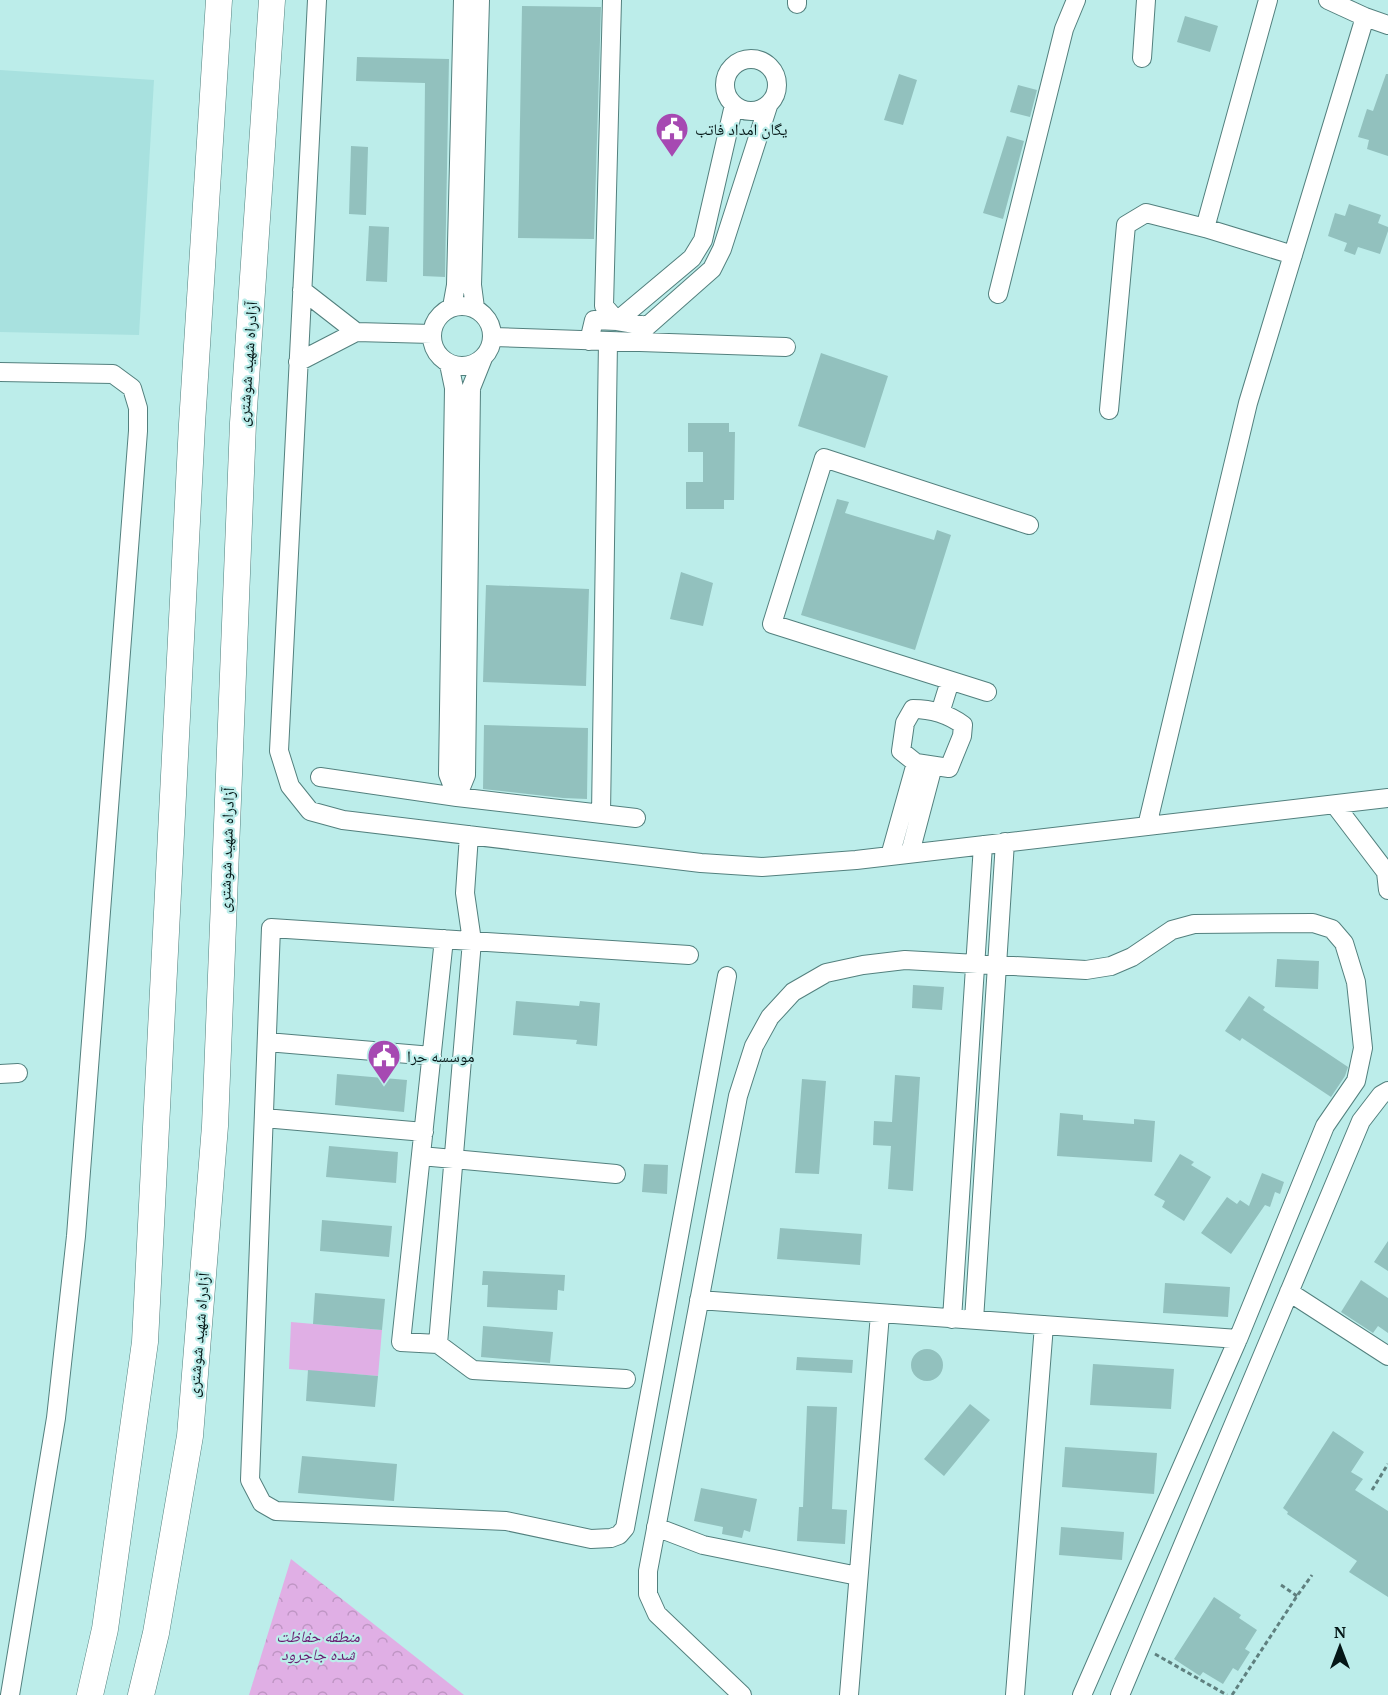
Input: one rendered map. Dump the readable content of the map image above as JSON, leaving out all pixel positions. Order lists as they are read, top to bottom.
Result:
{
  "streets": {
    "highway": ["آزادراه شهید شوشتری"]
  },
  "parks": ["منطقه حفاظت شده جاجرود"],
  "places": {
    "public building": ["یگان امداد فاتب", "موسسه حرا"]
  },
  "north": "top"
}
